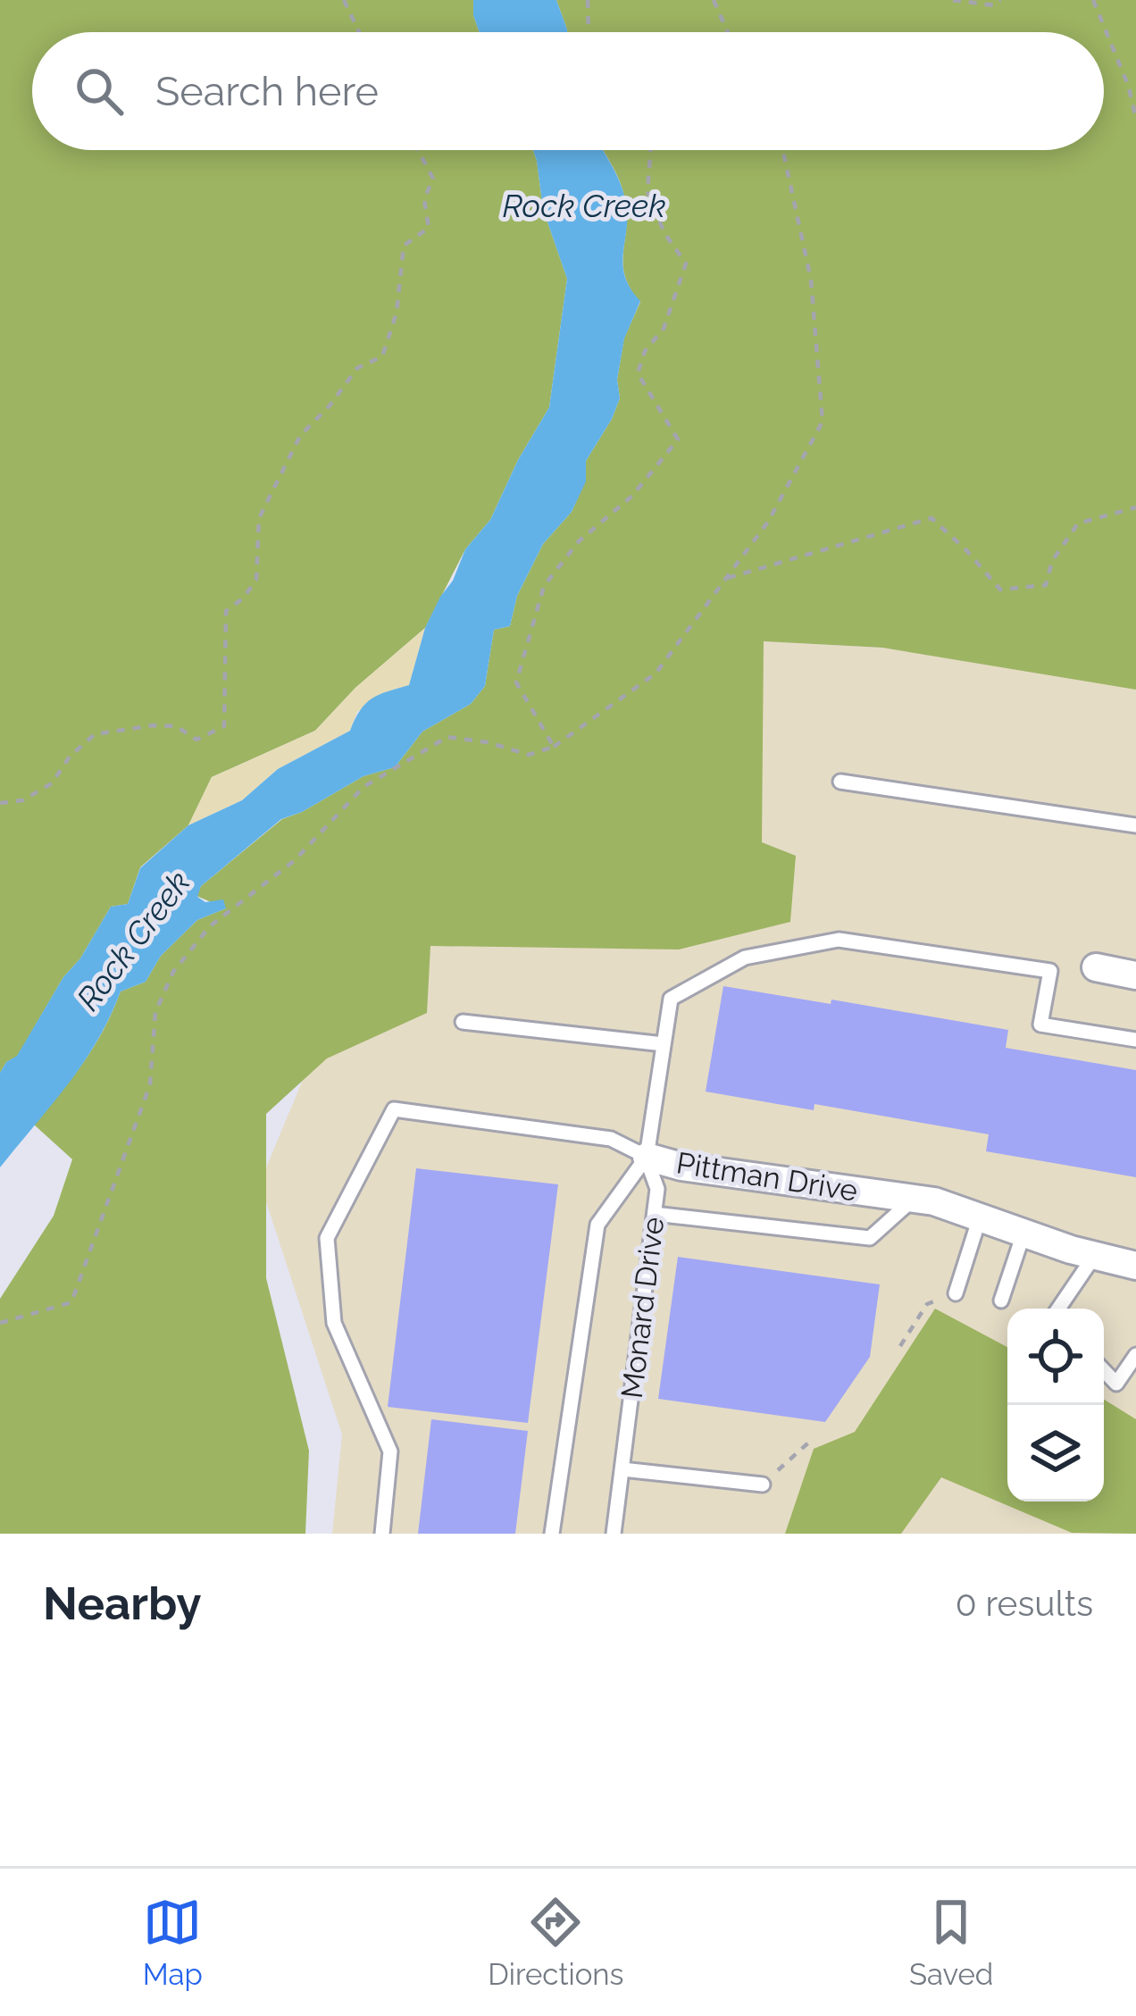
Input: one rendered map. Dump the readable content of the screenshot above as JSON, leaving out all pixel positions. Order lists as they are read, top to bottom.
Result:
{
  "streets": {
    "street": ["Pittman Drive"],
    "lane": ["Monard Drive"]
  },
  "crossings": [
    ["Pittman Drive", "Monard Drive"]
  ],
  "water": ["Rock Creek"],
  "page": {
    "search": "Search here",
    "heading": ["Nearby", "0 results"],
    "nav": ["Map", "Directions", "Saved"]
  }
}
